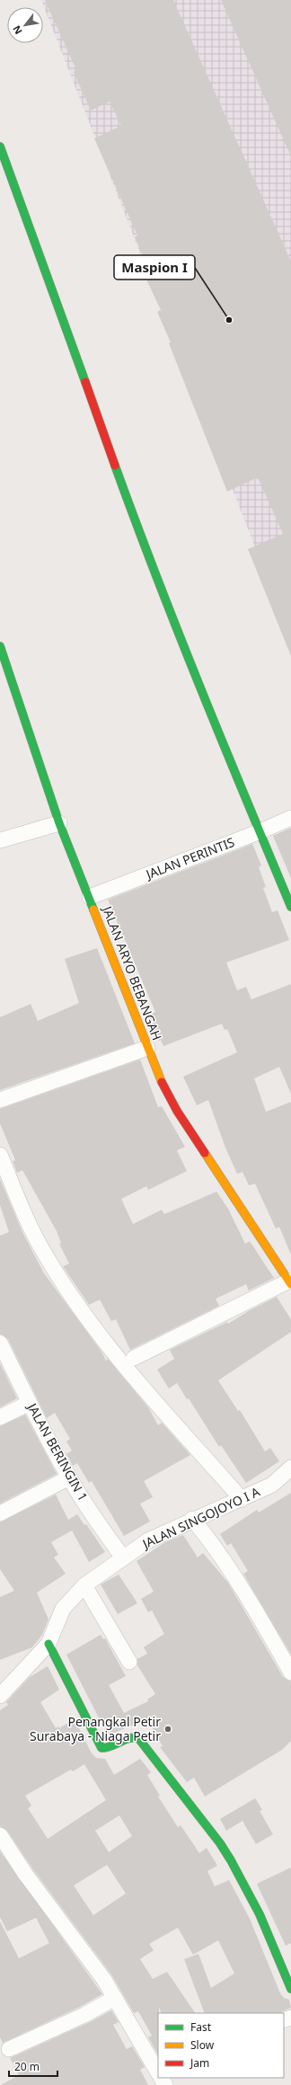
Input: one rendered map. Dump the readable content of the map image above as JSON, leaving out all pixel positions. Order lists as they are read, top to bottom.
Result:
{
  "streets": {
    "street": [
      "JALAN PERINTIS",
      "JALAN ARYO BEBANGAH",
      "JALAN BERINGIN 1",
      "JALAN SINGOJOYO I A"
    ]
  },
  "crossings": [
    ["JALAN PERINTIS", "JALAN ARYO BEBANGAH"],
    ["JALAN BERINGIN 1", "JALAN SINGOJOYO I A"]
  ],
  "places": ["Maspion I", "Penangkal Petir Surabaya - Niaga Petir"],
  "legend": ["Fast", "Slow", "Jam"],
  "scale_bar": "20 m",
  "north": "bottom left"
}
